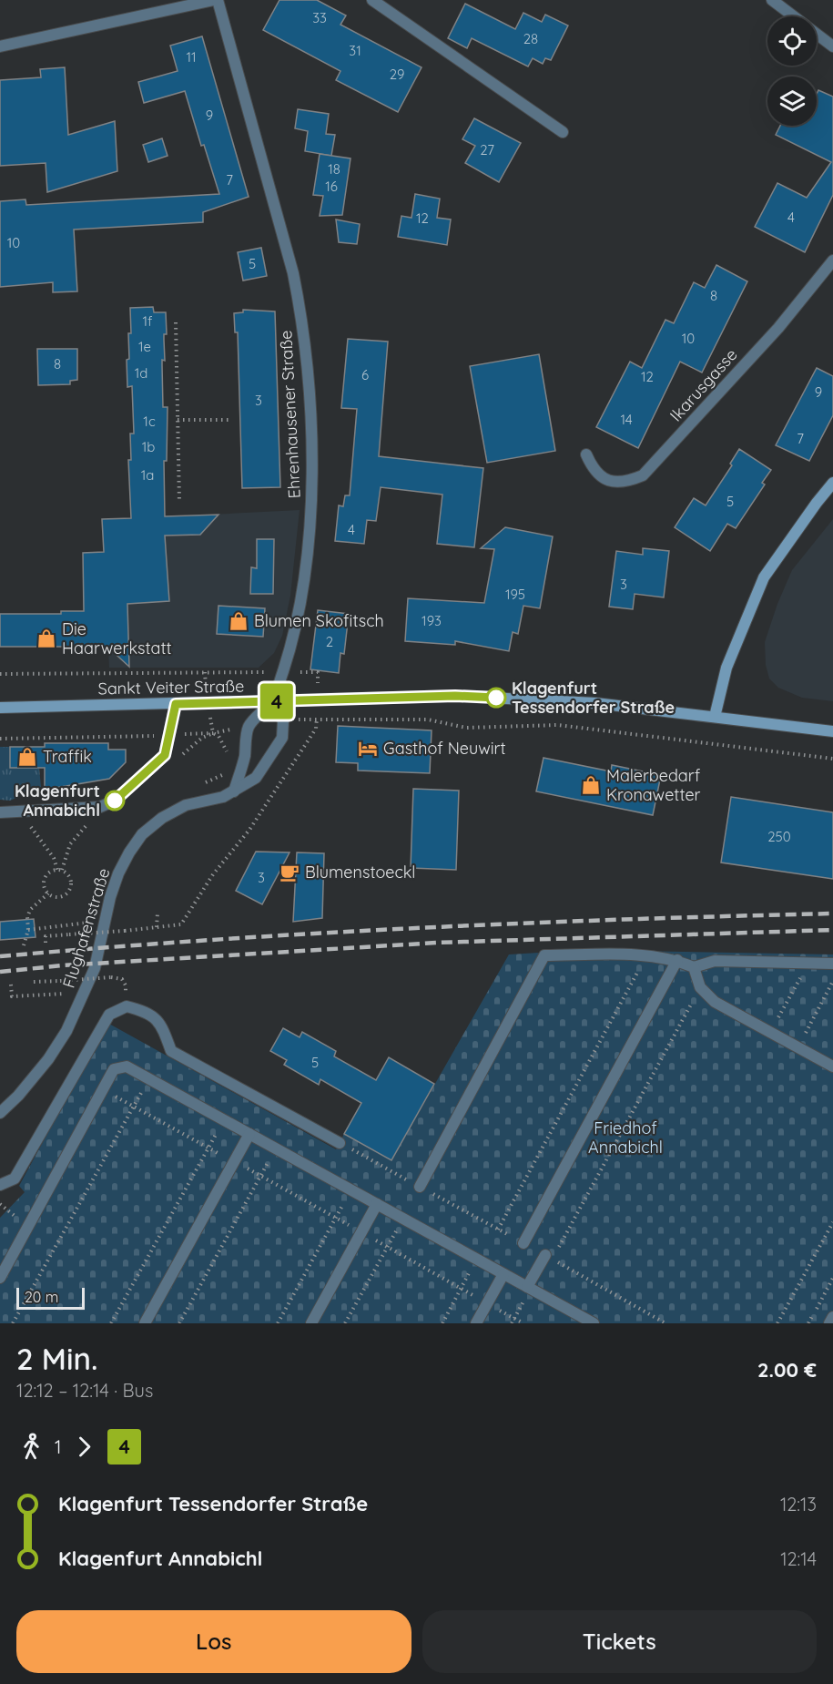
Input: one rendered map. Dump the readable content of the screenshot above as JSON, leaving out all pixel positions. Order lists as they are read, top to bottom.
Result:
{
  "streets": {
    "main road": ["Sankt Veiter Straße"],
    "street": ["Ikarusgasse", "Ehrenhausener Straße", "Flughafenstraße"]
  },
  "crossings": [
    ["Ehrenhausener Straße", "Sankt Veiter Straße"]
  ],
  "parks": ["Friedhof Annabichl"],
  "places": {
    "shop": [
      "Blumen Skofitsch",
      "Die Haarwerkstatt",
      "Traffik",
      "Malerbedarf Kronawetter"
    ],
    "other": ["Klagenfurt Tessendorfer Straße", "Klagenfurt Annabichl"],
    "hotel": ["Gasthof Neuwirt"],
    "cafe": ["Blumenstoeckl"]
  },
  "lines": ["bus line 4"],
  "house_numbers": [
    "33",
    "28",
    "31",
    "11",
    "29",
    "9",
    "27",
    "18",
    "7",
    "16",
    "4",
    "12",
    "10",
    "5",
    "8",
    "1f",
    "10",
    "1e",
    "8",
    "1d",
    "6",
    "12",
    "9",
    "3",
    "14",
    "1c",
    "7",
    "1b",
    "1a",
    "5",
    "4",
    "3",
    "195",
    "193",
    "2",
    "250",
    "3",
    "5"
  ],
  "scale_bar": "20 m",
  "page": {
    "on_map": "4",
    "scale": "20 m",
    "heading": ["2 Min.", "12:12 – 12:14 · Bus", "2.00 €"],
    "legs": ["1", "4"],
    "list": [
      {
        "name": "Klagenfurt Tessendorfer Straße",
        "value": "12:13"
      },
      {
        "name": "Klagenfurt Annabichl",
        "value": "12:14"
      }
    ],
    "buttons": ["Los", "Tickets"]
  }
}
